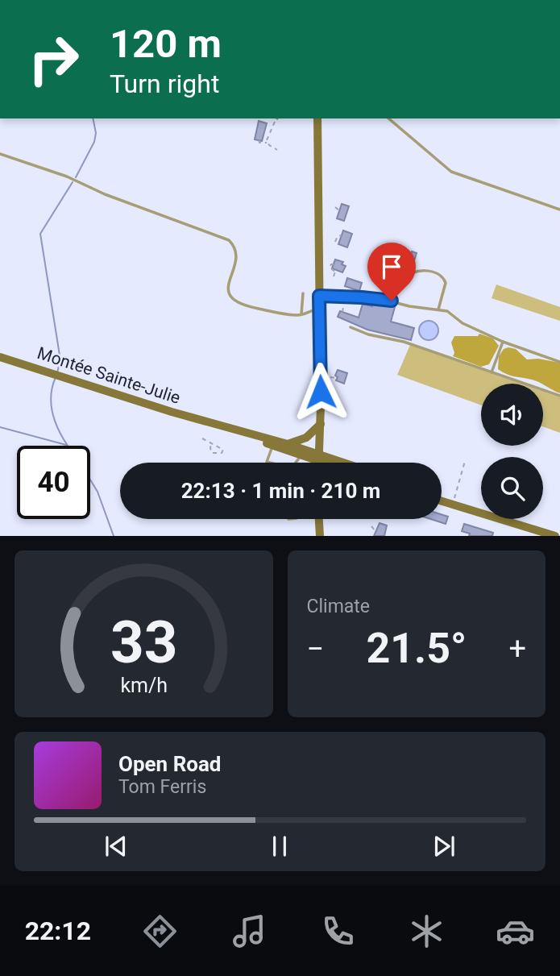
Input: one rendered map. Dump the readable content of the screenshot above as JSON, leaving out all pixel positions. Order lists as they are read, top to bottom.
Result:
{
  "streets": {
    "main road": ["Montée Sainte-Julie"]
  },
  "page": {
    "turn": ["120 m", "Turn right"],
    "limit": "40",
    "trip": "22:13 · 1 min · 210 m",
    "tile": "Climate",
    "heat": ["−", "21.5°", "+"],
    "song": ["Open Road", "Tom Ferris"],
    "tabs": "22:12",
    "gauge": ["33", "km/h"]
  }
}
